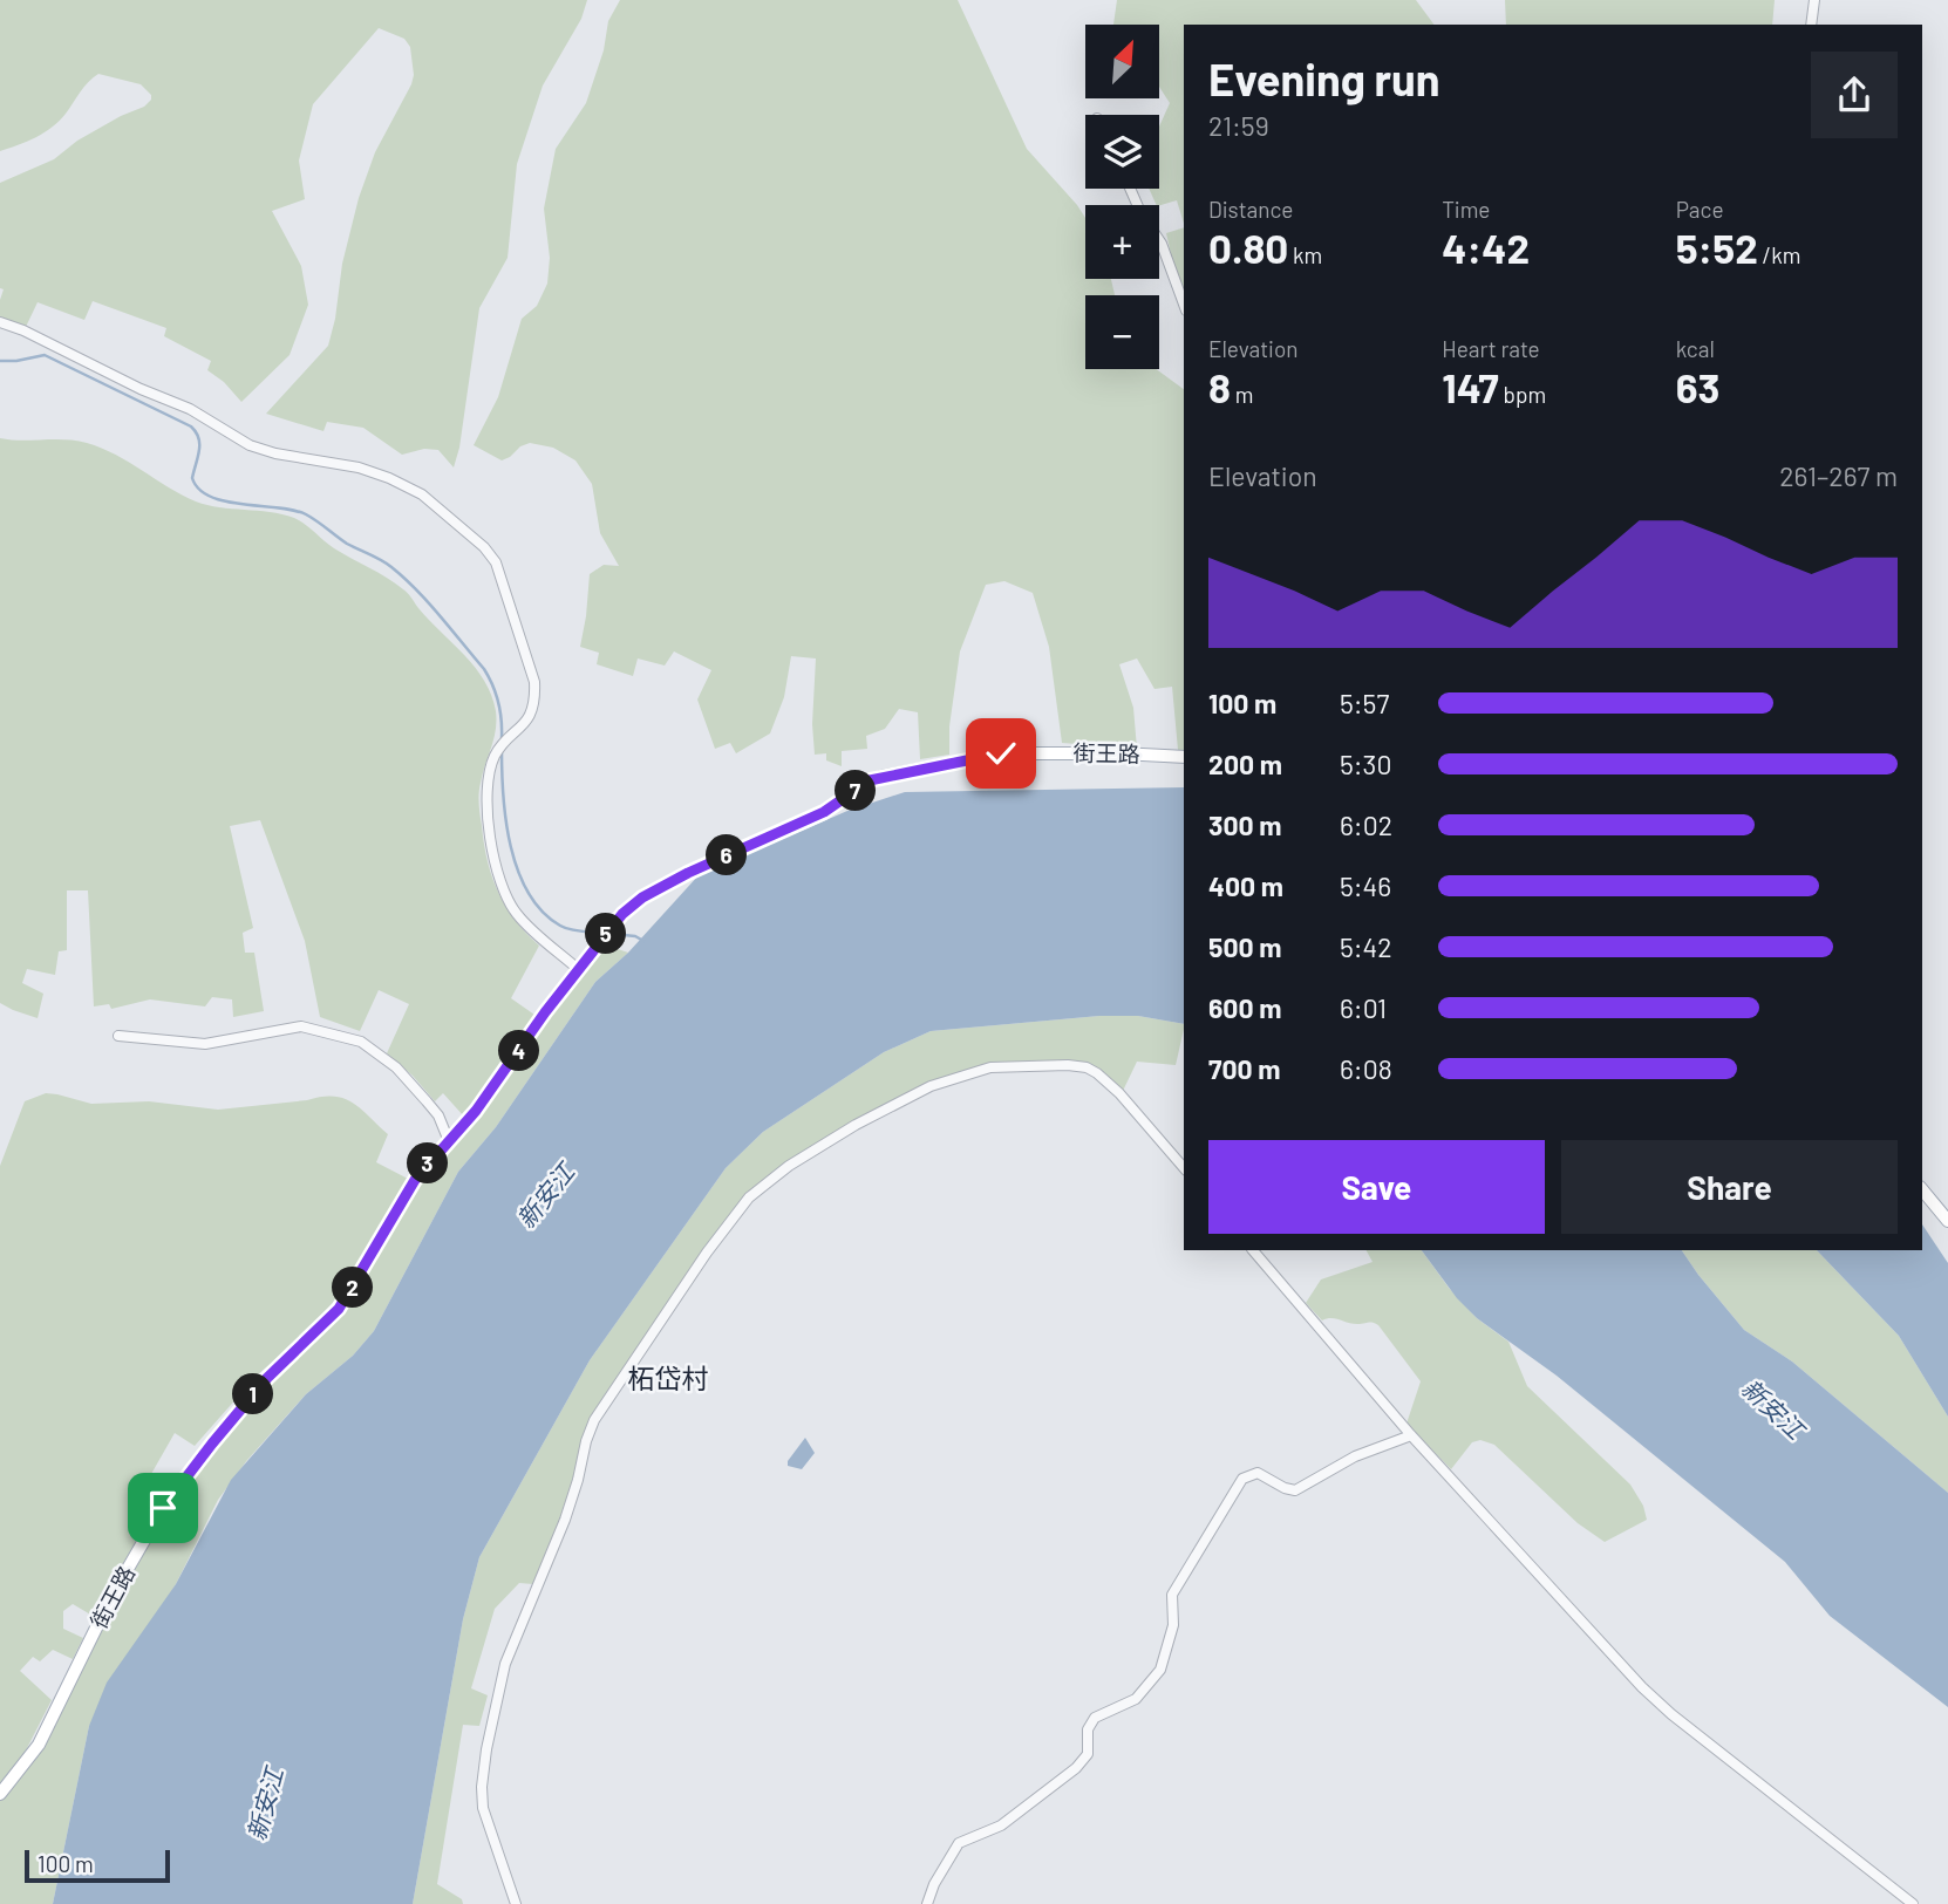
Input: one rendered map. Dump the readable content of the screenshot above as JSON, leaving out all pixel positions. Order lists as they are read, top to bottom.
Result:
{
  "streets": {
    "main road": ["街王路"]
  },
  "districts": ["柘岱村"],
  "water": ["新安江"],
  "scale_bar": "100 m",
  "north": "top right",
  "page": {
    "map_buttons": ["+", "−"],
    "heading": ["Evening run", "21:59"],
    "stats": [
      ["Distance", "0.80 km"],
      ["Time", "4:42"],
      ["Pace", "5:52 /km"],
      ["Elevation", "8 m"],
      ["Heart rate", "147 bpm"],
      ["kcal", "63"]
    ],
    "chart": ["Elevation", "261–267 m"],
    "list": [
      {
        "name": "100 m",
        "note": "5:57"
      },
      {
        "name": "200 m",
        "note": "5:30"
      },
      {
        "name": "300 m",
        "note": "6:02"
      },
      {
        "name": "400 m",
        "note": "5:46"
      },
      {
        "name": "500 m",
        "note": "5:42"
      },
      {
        "name": "600 m",
        "note": "6:01"
      },
      {
        "name": "700 m",
        "note": "6:08"
      }
    ],
    "pins": [
      "7",
      "6",
      "5",
      "4",
      "3",
      "2",
      "1"
    ],
    "buttons": ["Save", "Share"],
    "scale": "100 m"
  }
}
